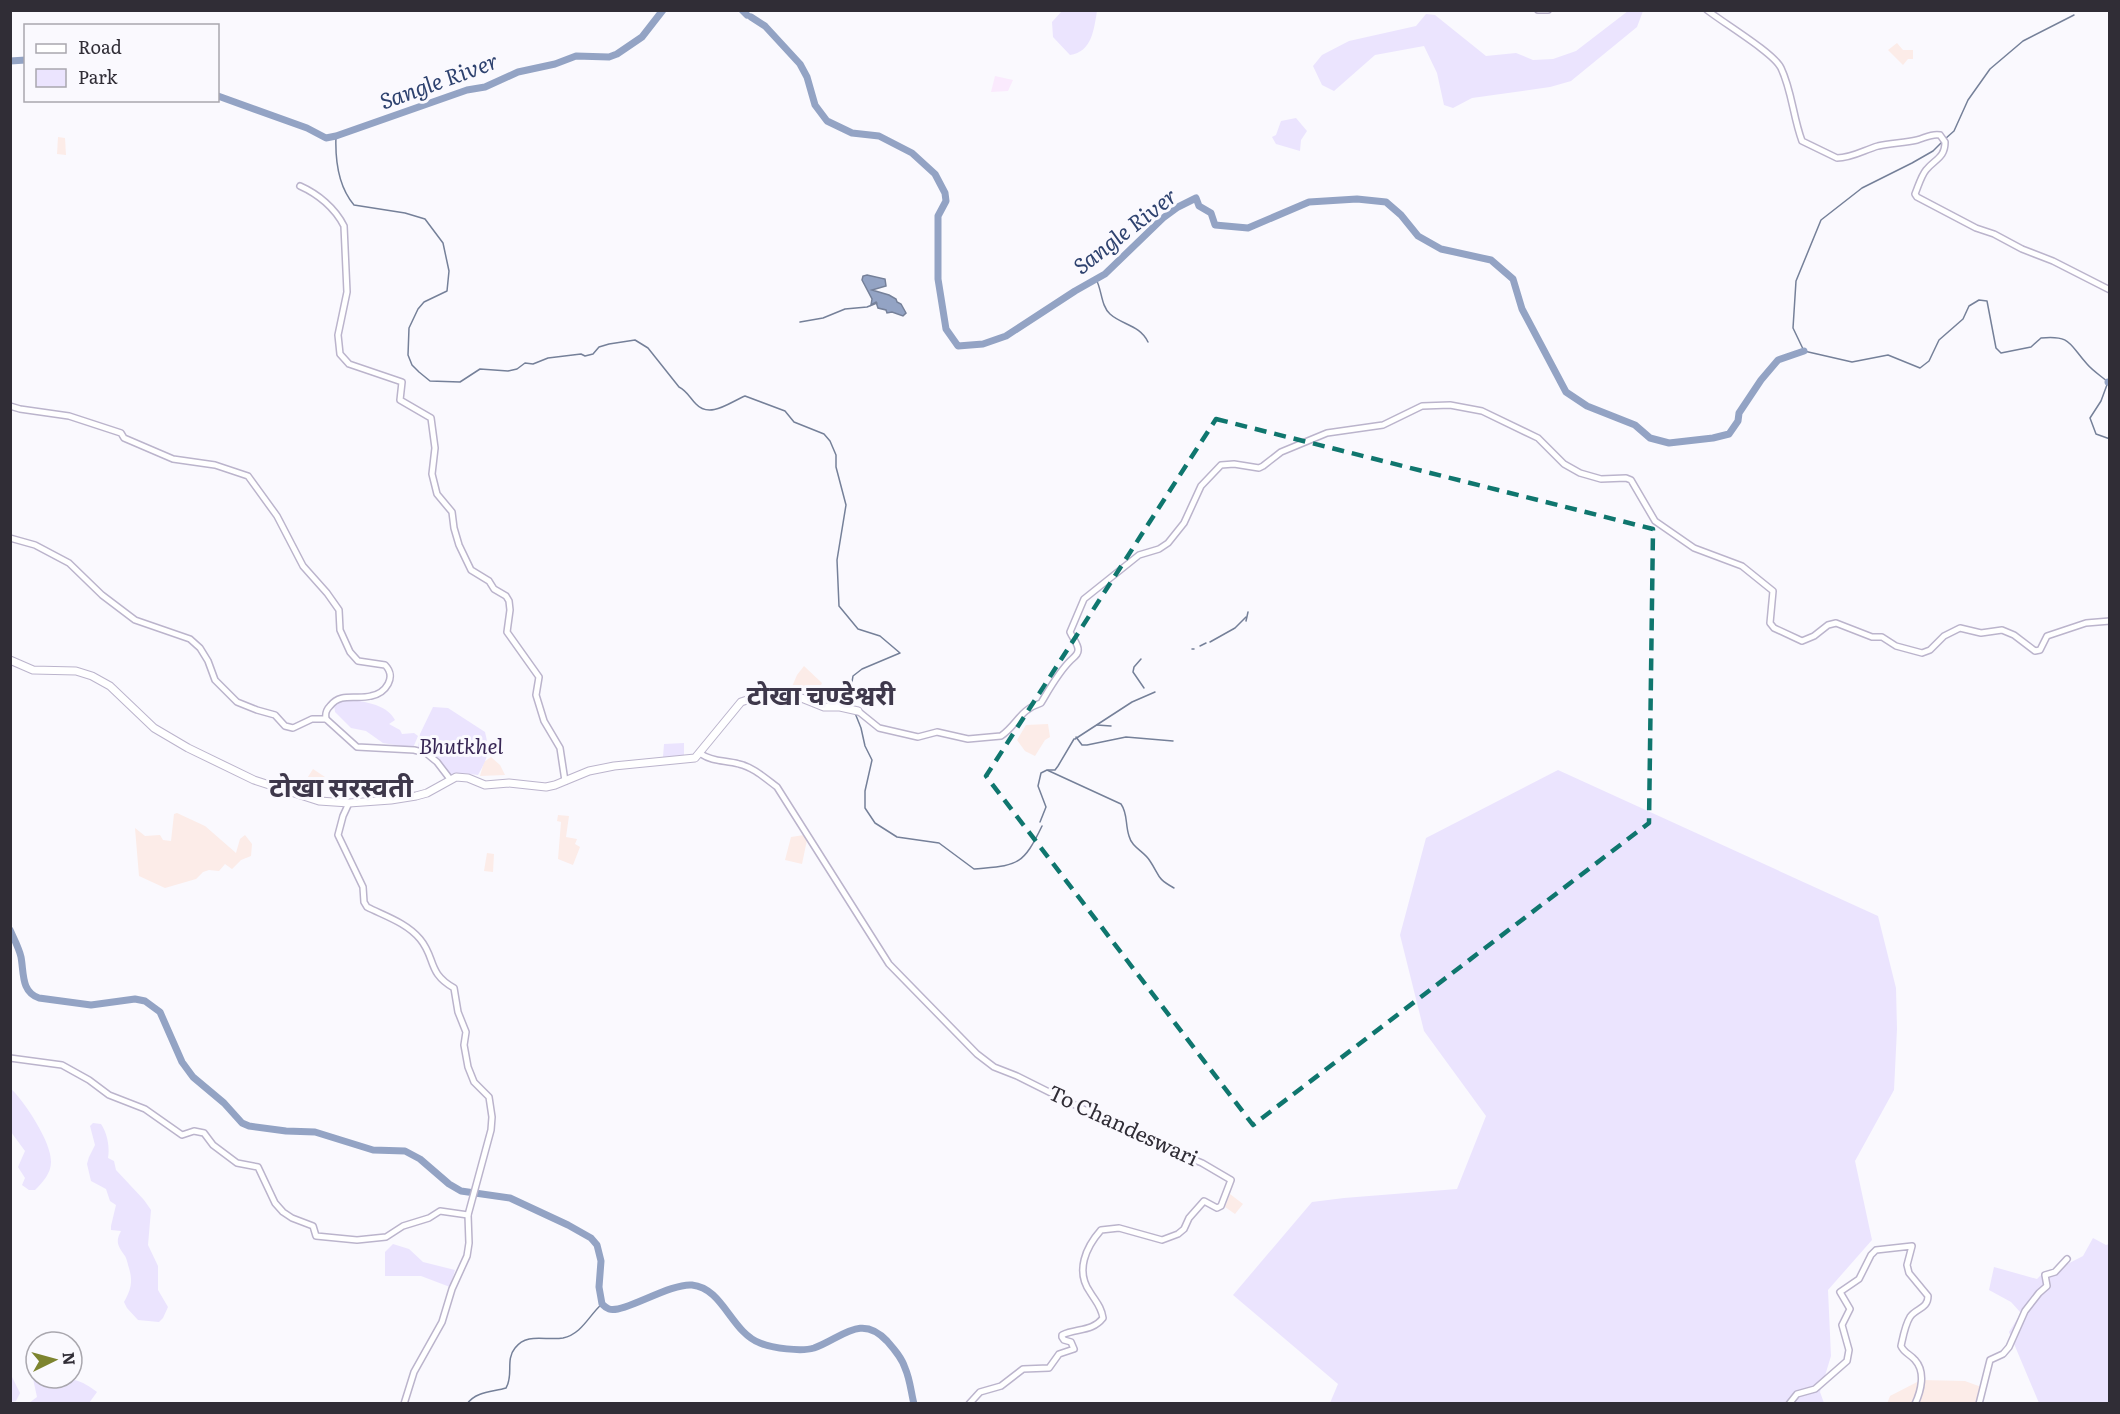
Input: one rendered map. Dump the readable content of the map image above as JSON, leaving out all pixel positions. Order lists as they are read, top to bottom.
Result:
{
  "streets": {
    "street": ["To Chandeswari"]
  },
  "districts": ["टोखा चण्डेश्वरी", "टोखा सरस्वती"],
  "water": ["Sangle River"],
  "parks": ["Bhutkhel"],
  "legend": ["Road", "Park"],
  "north": "right"
}
